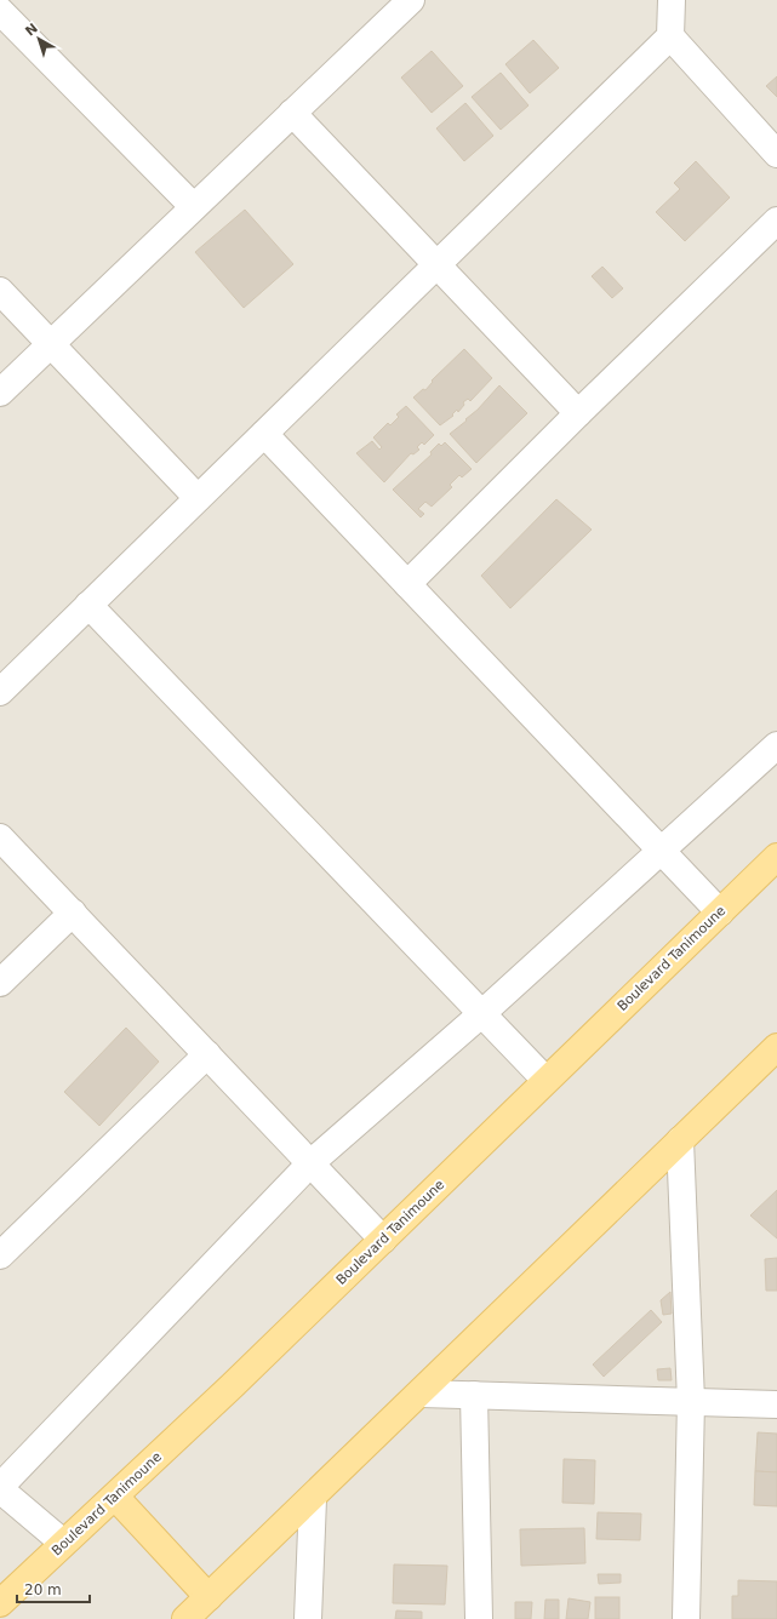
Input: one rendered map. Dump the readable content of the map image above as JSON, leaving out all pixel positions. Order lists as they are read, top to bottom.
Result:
{
  "streets": {
    "main road": ["Boulevard Tanimoune"]
  },
  "scale_bar": "20 m",
  "north": "top left"
}
